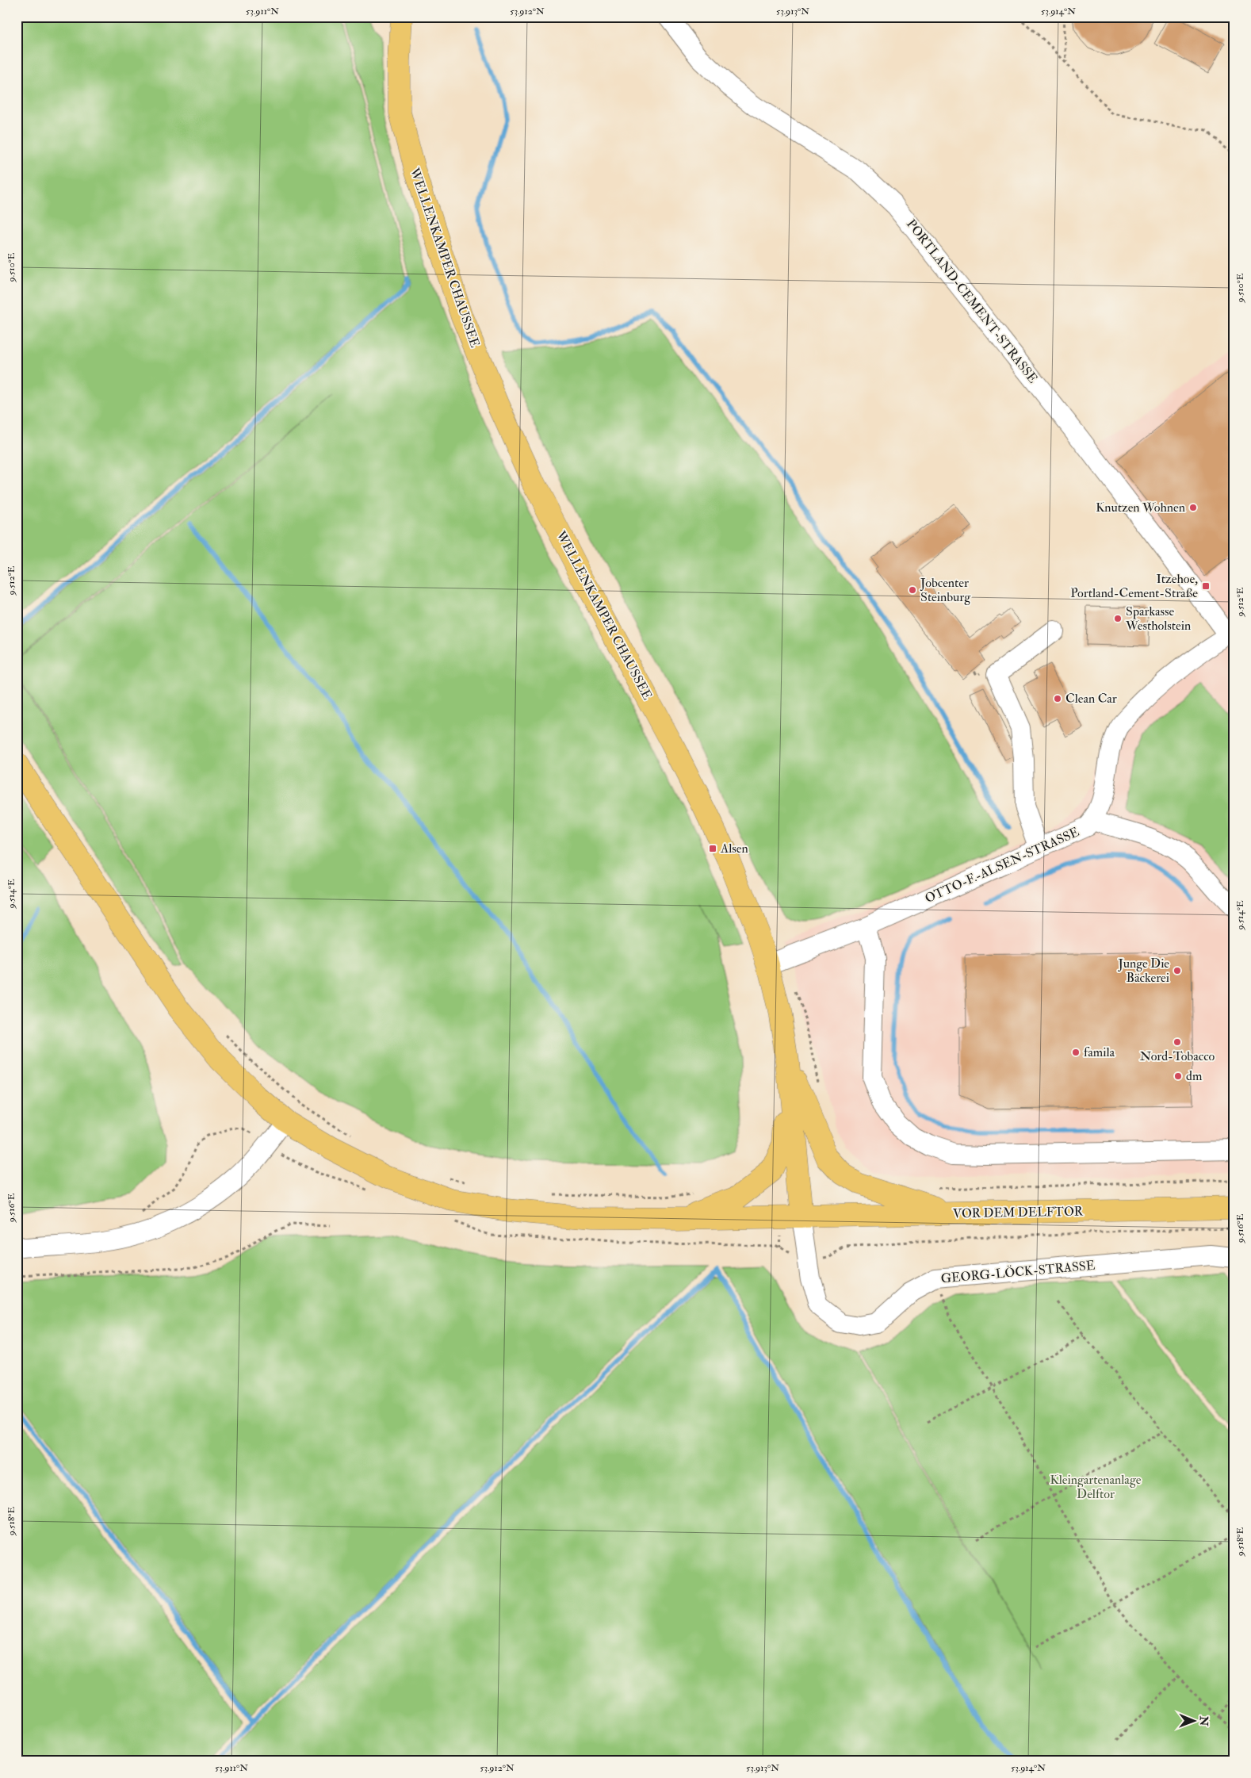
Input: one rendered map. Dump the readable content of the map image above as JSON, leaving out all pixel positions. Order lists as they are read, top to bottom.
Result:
{
  "streets": {
    "main road": ["WELLENKAMPER CHAUSSEE", "VOR DEM DELFTOR"],
    "street": ["PORTLAND-CEMENT-STRASSE", "OTTO-F.-ALSEN-STRASSE", "GEORG-LÖCK-STRASSE"]
  },
  "crossings": [
    ["WELLENKAMPER CHAUSSEE", "OTTO-F.-ALSEN-STRASSE"],
    ["WELLENKAMPER CHAUSSEE", "VOR DEM DELFTOR"],
    ["WELLENKAMPER CHAUSSEE", "GEORG-LÖCK-STRASSE"],
    ["PORTLAND-CEMENT-STRASSE", "OTTO-F.-ALSEN-STRASSE"],
    ["VOR DEM DELFTOR", "GEORG-LÖCK-STRASSE"]
  ],
  "parks": ["Kleingartenanlage Delftor"],
  "places": {
    "other": [
      "Knutzen Wohnen",
      "Jobcenter Steinburg",
      "Sparkasse Westholstein",
      "Clean Car",
      "Junge Die Bäckerei",
      "Nord-Tobacco",
      "famila",
      "dm"
    ],
    "transit": ["Itzehoe, Portland-Cement-Straße", "Alsen"]
  },
  "north": "right",
  "coordinates": [
    "53.911°N",
    "53.912°N",
    "53.913°N",
    "53.914°N",
    "9.510°E",
    "9.512°E",
    "9.514°E",
    "9.516°E",
    "9.518°E"
  ]
}
